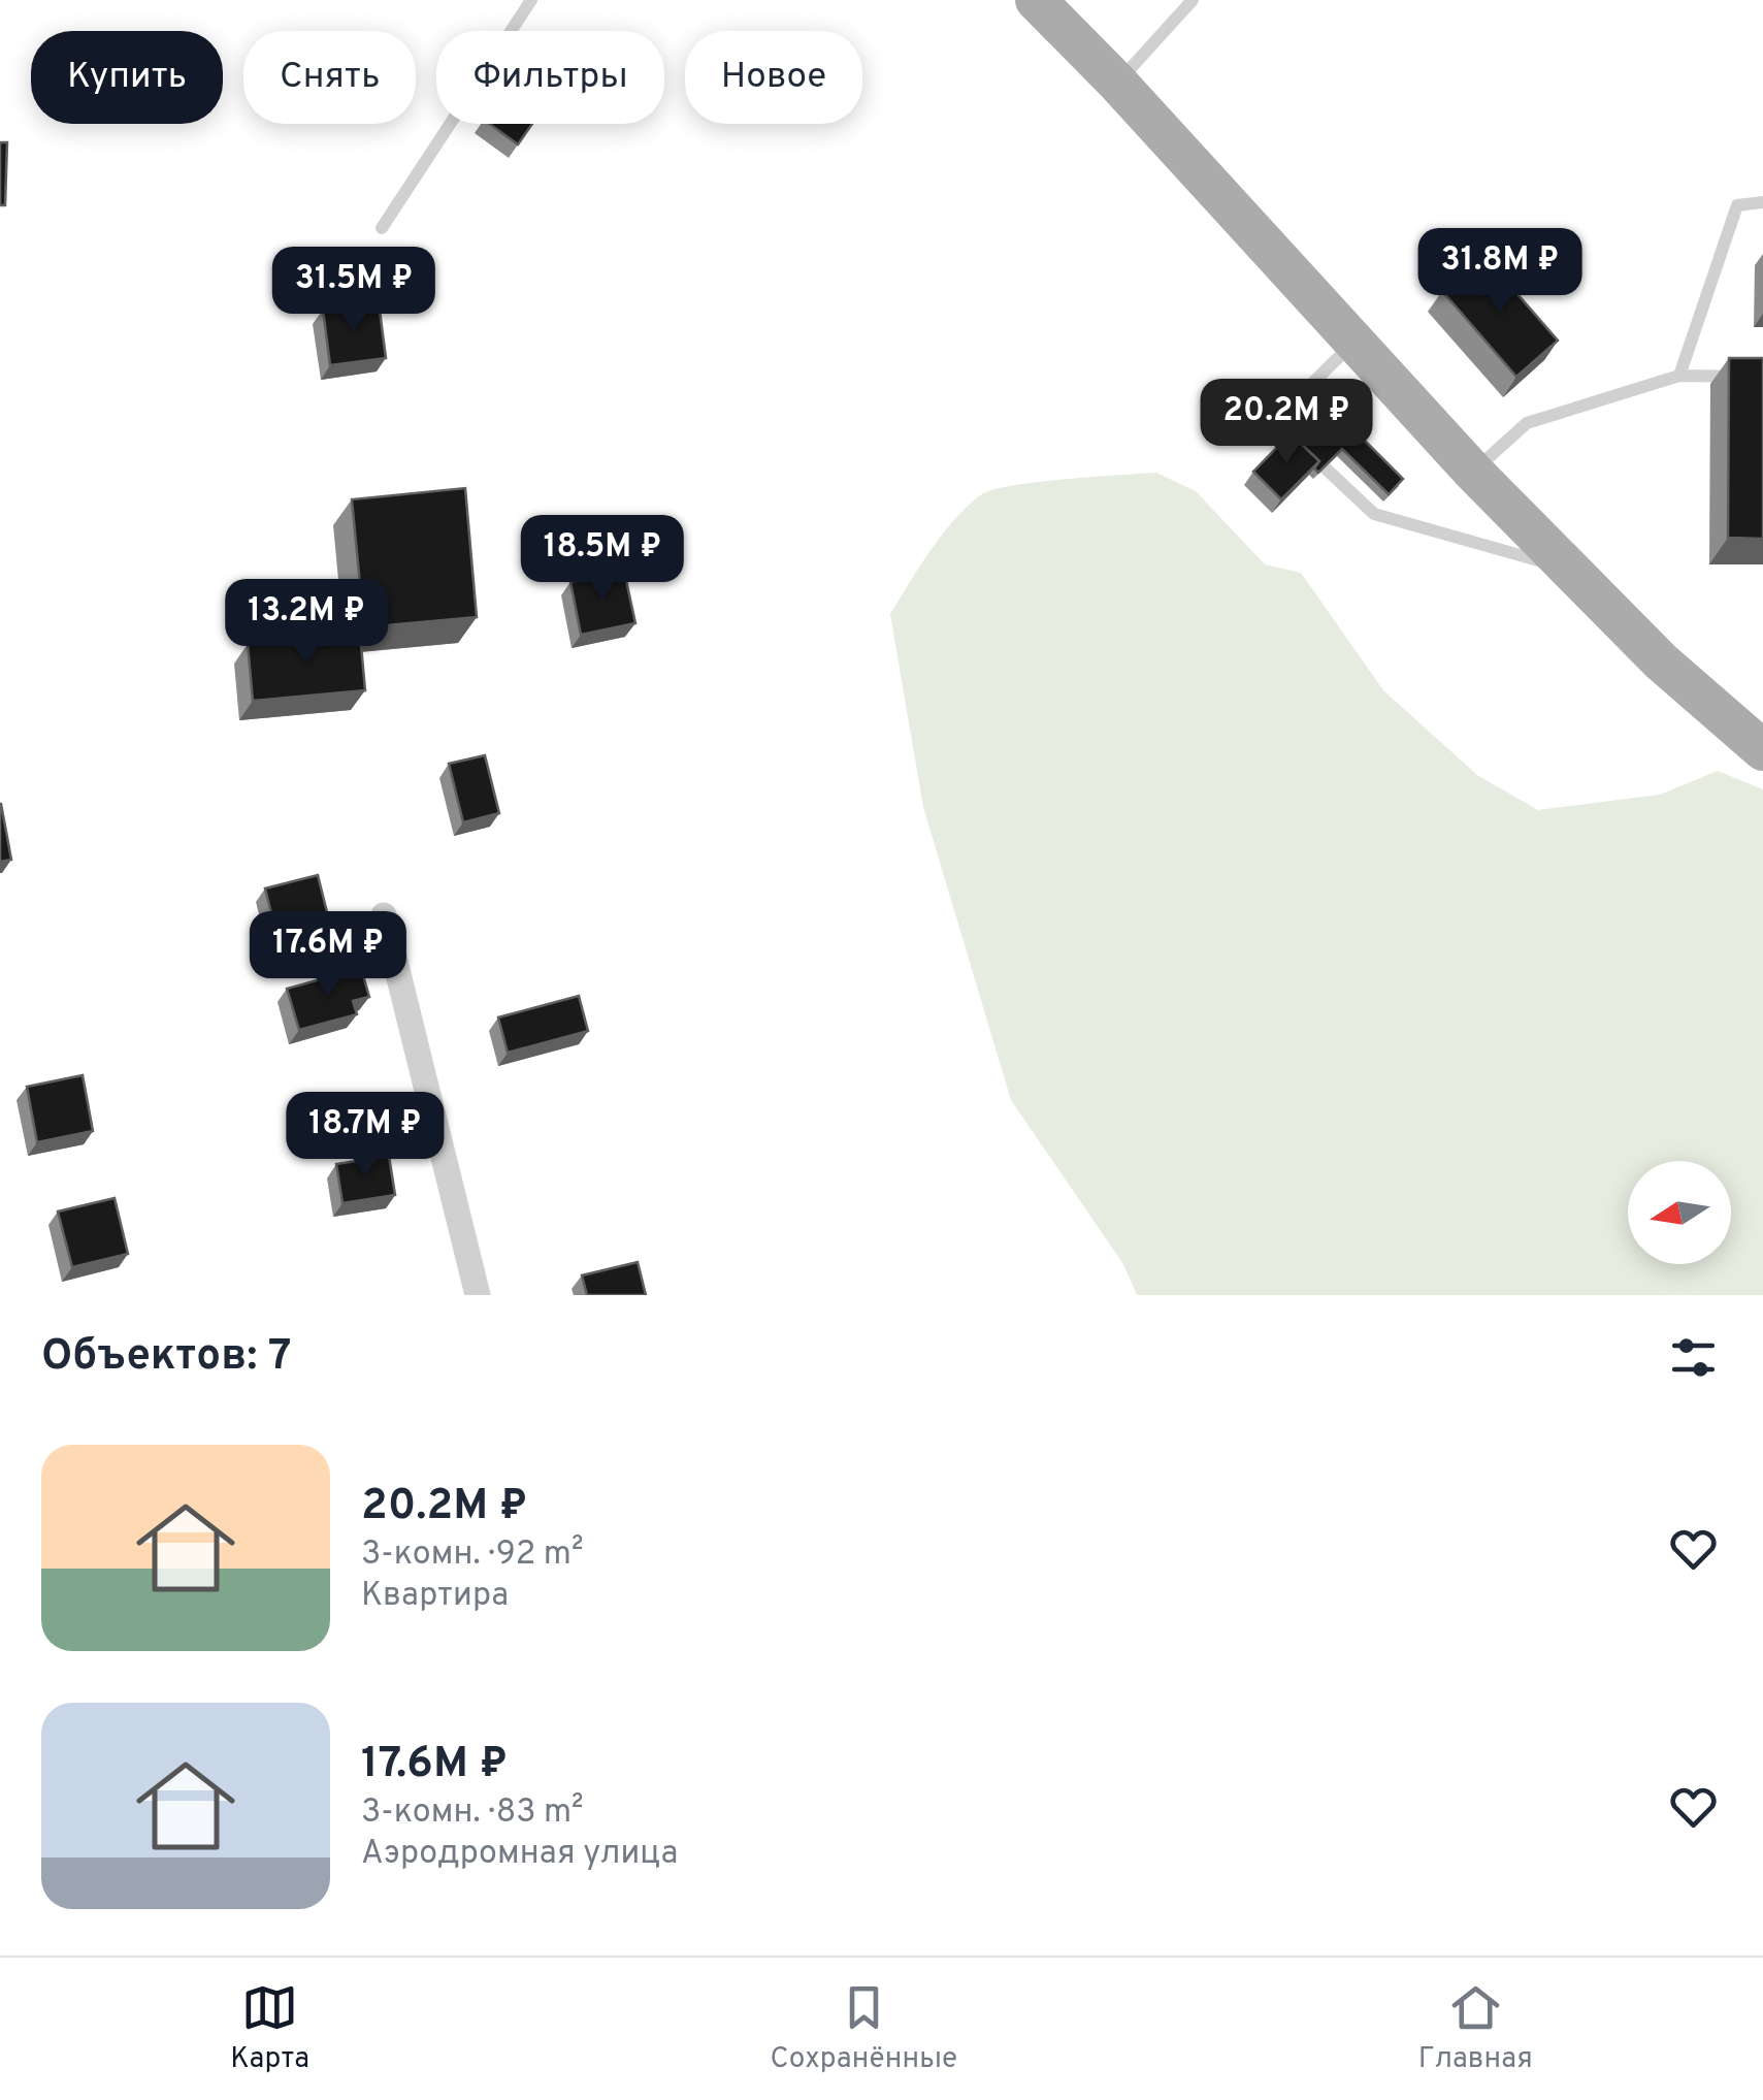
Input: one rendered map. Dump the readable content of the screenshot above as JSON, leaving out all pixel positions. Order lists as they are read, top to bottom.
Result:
{
  "north": "left",
  "page": {
    "chip": [
      "Купить",
      "Снять",
      "Фильтры",
      "Новое"
    ],
    "price": [
      "31.8M ₽",
      "31.5M ₽",
      "20.2M ₽",
      "18.5M ₽",
      "13.2M ₽",
      "17.6M ₽",
      "18.7M ₽"
    ],
    "heading": "Объектов: 7",
    "list": [
      {
        "name": "20.2M ₽",
        "note": "3-комн. · 92 m² · Квартира"
      },
      {
        "name": "17.6M ₽",
        "note": "3-комн. · 83 m² · Аэродромная улица"
      }
    ],
    "tabs": ["Карта", "Сохранённые", "Главная"]
  }
}
